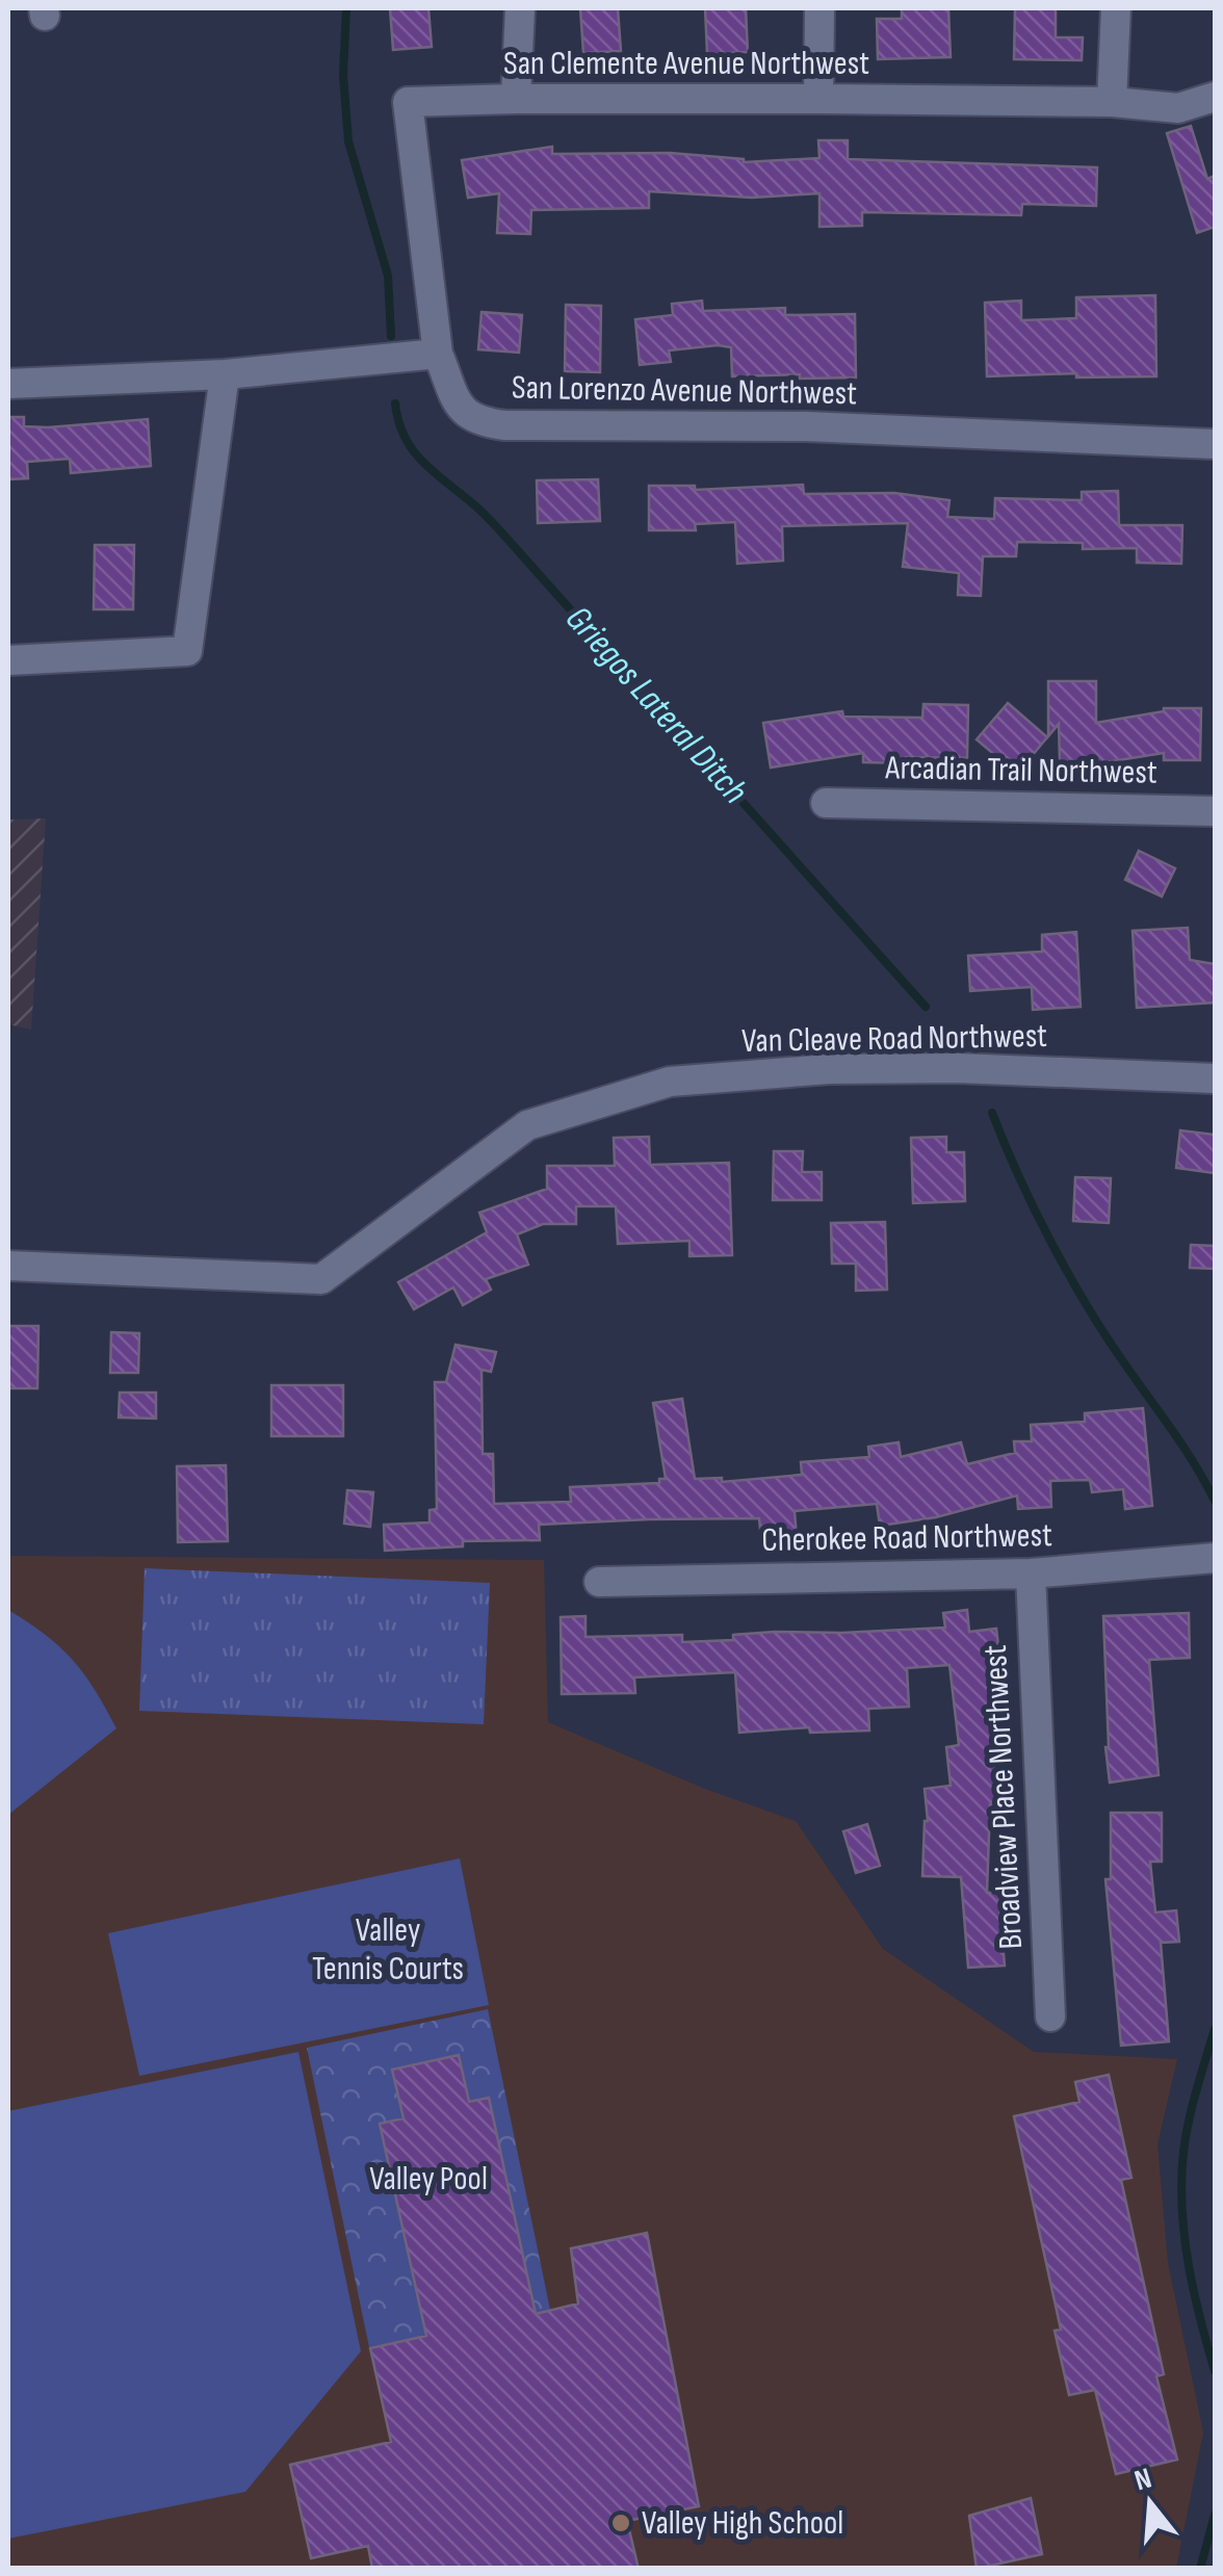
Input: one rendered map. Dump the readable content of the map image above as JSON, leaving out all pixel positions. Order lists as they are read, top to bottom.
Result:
{
  "streets": {
    "street": [
      "San Clemente Avenue Northwest",
      "San Lorenzo Avenue Northwest",
      "Arcadian Trail Northwest",
      "Van Cleave Road Northwest",
      "Cherokee Road Northwest",
      "Broadview Place Northwest"
    ]
  },
  "crossings": [
    ["San Clemente Avenue Northwest", "San Lorenzo Avenue Northwest"],
    ["Cherokee Road Northwest", "Broadview Place Northwest"]
  ],
  "water": ["Griegos Lateral Ditch"],
  "parks": ["Valley Tennis Courts", "Valley Pool"],
  "places": ["Valley High School"],
  "north": "top"
}
